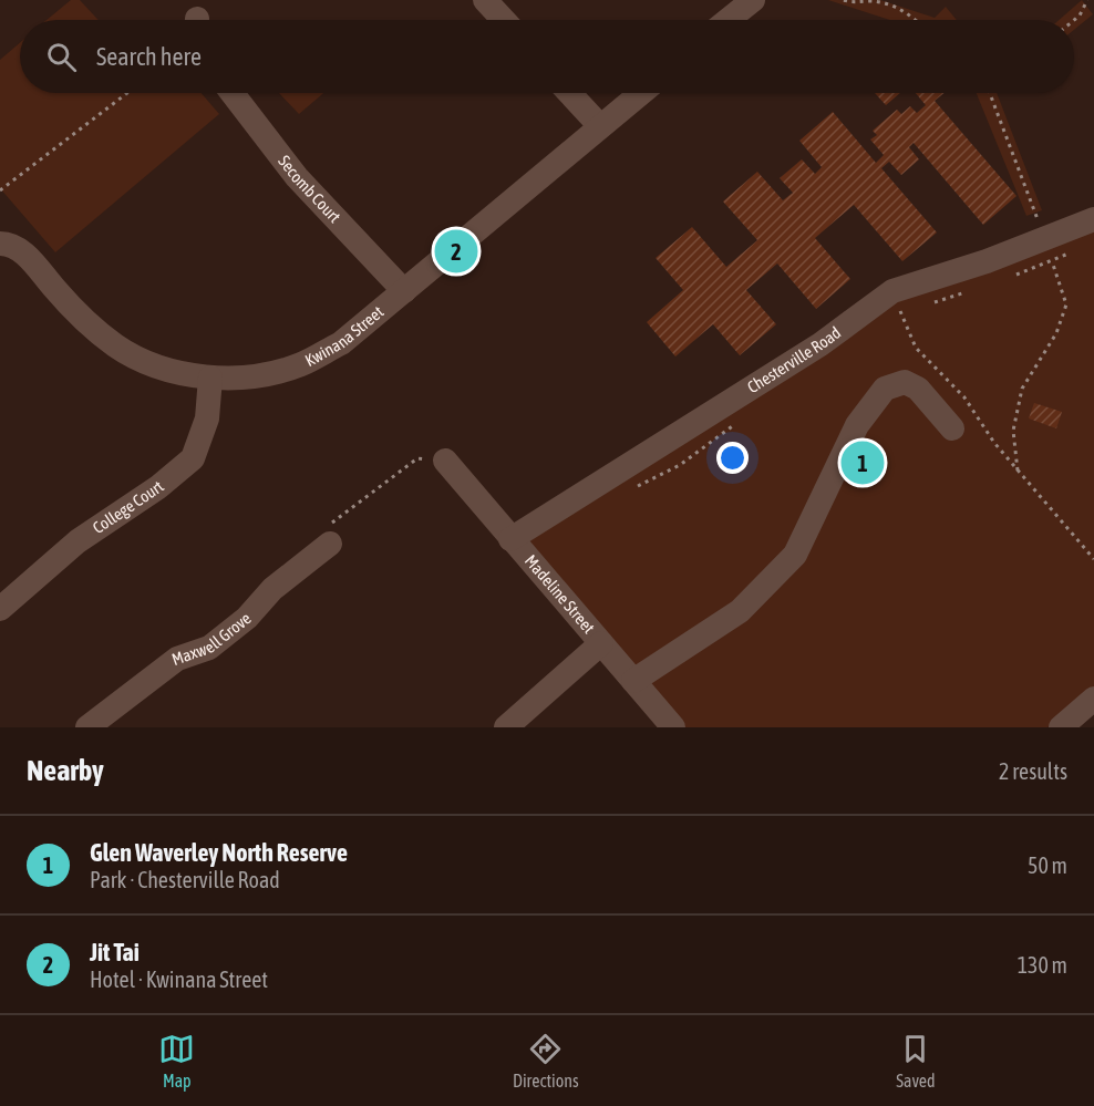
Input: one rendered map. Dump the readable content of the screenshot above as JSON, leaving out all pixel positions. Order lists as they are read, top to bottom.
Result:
{
  "streets": {
    "street": [
      "Secomb Court",
      "Kwinana Street",
      "Chesterville Road",
      "College Court",
      "Madeline Street",
      "Maxwell Grove"
    ]
  },
  "crossings": [
    ["Secomb Court", "Kwinana Street"],
    ["Kwinana Street", "College Court"],
    ["Chesterville Road", "Madeline Street"]
  ],
  "page": {
    "search": "Search here",
    "pins": ["2", "1"],
    "heading": ["Nearby", "2 results"],
    "list": [
      {
        "mark": "1",
        "name": "Glen Waverley North Reserve",
        "note": "Park · Chesterville Road",
        "value": "50 m"
      },
      {
        "mark": "2",
        "name": "Jit Tai",
        "note": "Hotel · Kwinana Street",
        "value": "130 m"
      }
    ],
    "nav": ["Map", "Directions", "Saved"]
  }
}
